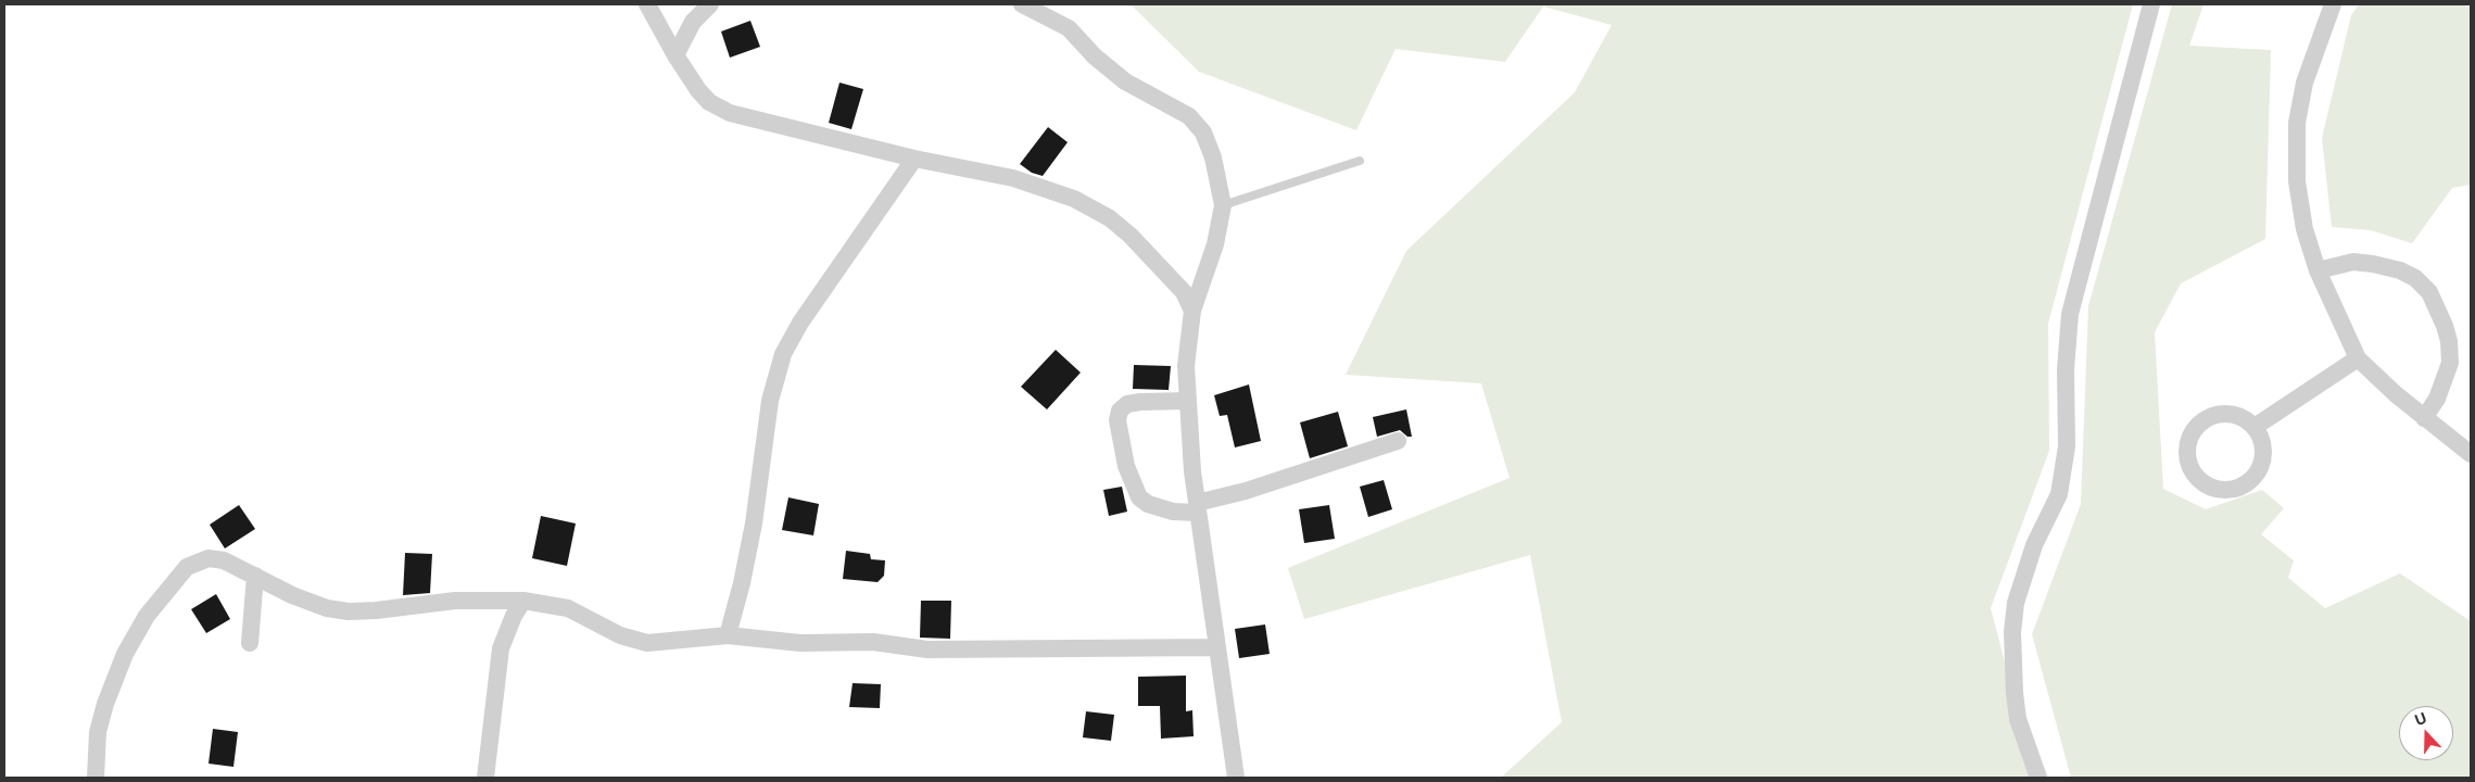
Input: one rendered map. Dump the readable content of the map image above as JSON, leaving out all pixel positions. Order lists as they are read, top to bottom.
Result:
{
  "north": "top"
}
